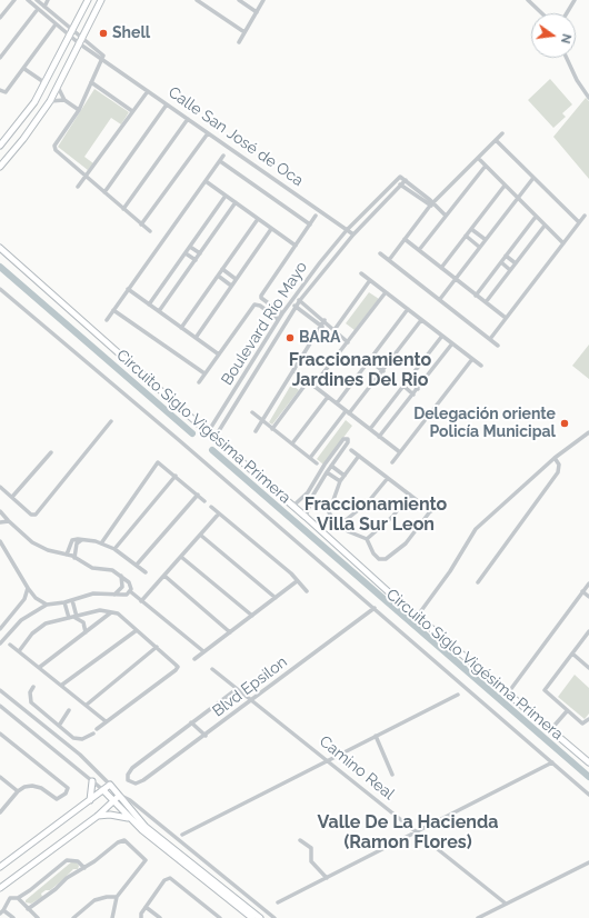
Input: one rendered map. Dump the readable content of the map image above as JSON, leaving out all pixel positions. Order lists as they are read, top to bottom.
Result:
{
  "streets": {
    "main road": ["Circuito Siglo Vigésima Primera"],
    "street": [
      "Calle San José de Oca",
      "Boulevard Río Mayo",
      "Blvd Epsilon",
      "Camino Real"
    ]
  },
  "crossings": [
    ["Calle San José de Oca", "Boulevard Río Mayo"],
    ["Boulevard Río Mayo", "Circuito Siglo Vigésima Primera"],
    ["Blvd Epsilon", "Camino Real"]
  ],
  "districts": ["Fraccionamiento Jardines Del Rio", "Fraccionamiento Villa Sur Leon", "Valle De La Hacienda (Ramon Flores)"],
  "places": ["Shell", "BARA", "Delegación oriente Policía Municipal"],
  "north": "right"
}
